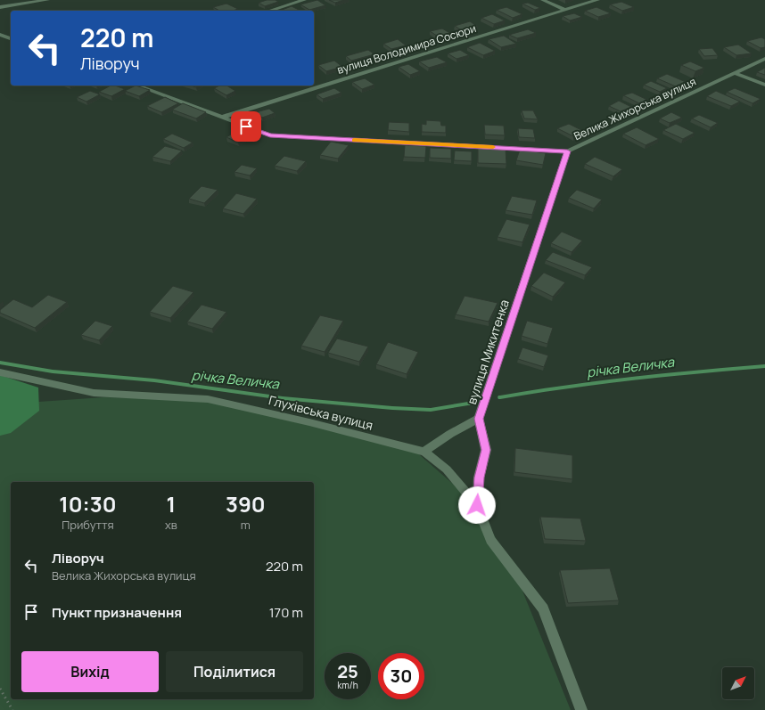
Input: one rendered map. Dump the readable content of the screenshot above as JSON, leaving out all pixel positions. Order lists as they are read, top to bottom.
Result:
{
  "streets": {
    "street": [
      "вулиця Володимира Сосюри",
      "Велика Жихорська вулиця",
      "вулиця Микитенка",
      "Глухівська вулиця"
    ]
  },
  "crossings": [
    ["вулиця Володимира Сосюри", "Велика Жихорська вулиця"],
    ["Велика Жихорська вулиця", "вулиця Микитенка"]
  ],
  "water": ["річка Величка"],
  "north": "top right",
  "page": {
    "turn": ["220 m", "Ліворуч"],
    "eta": [
      "10:30",
      "Прибуття",
      "1",
      "хв",
      "390",
      "m"
    ],
    "list": [
      {
        "name": "Ліворуч",
        "note": "Велика Жихорська вулиця",
        "value": "220 m"
      },
      {
        "name": "Пункт призначення",
        "value": "170 m"
      }
    ],
    "buttons": ["Вихід", "Поділитися"],
    "speed": "25 km/h",
    "limit": "30"
  }
}
